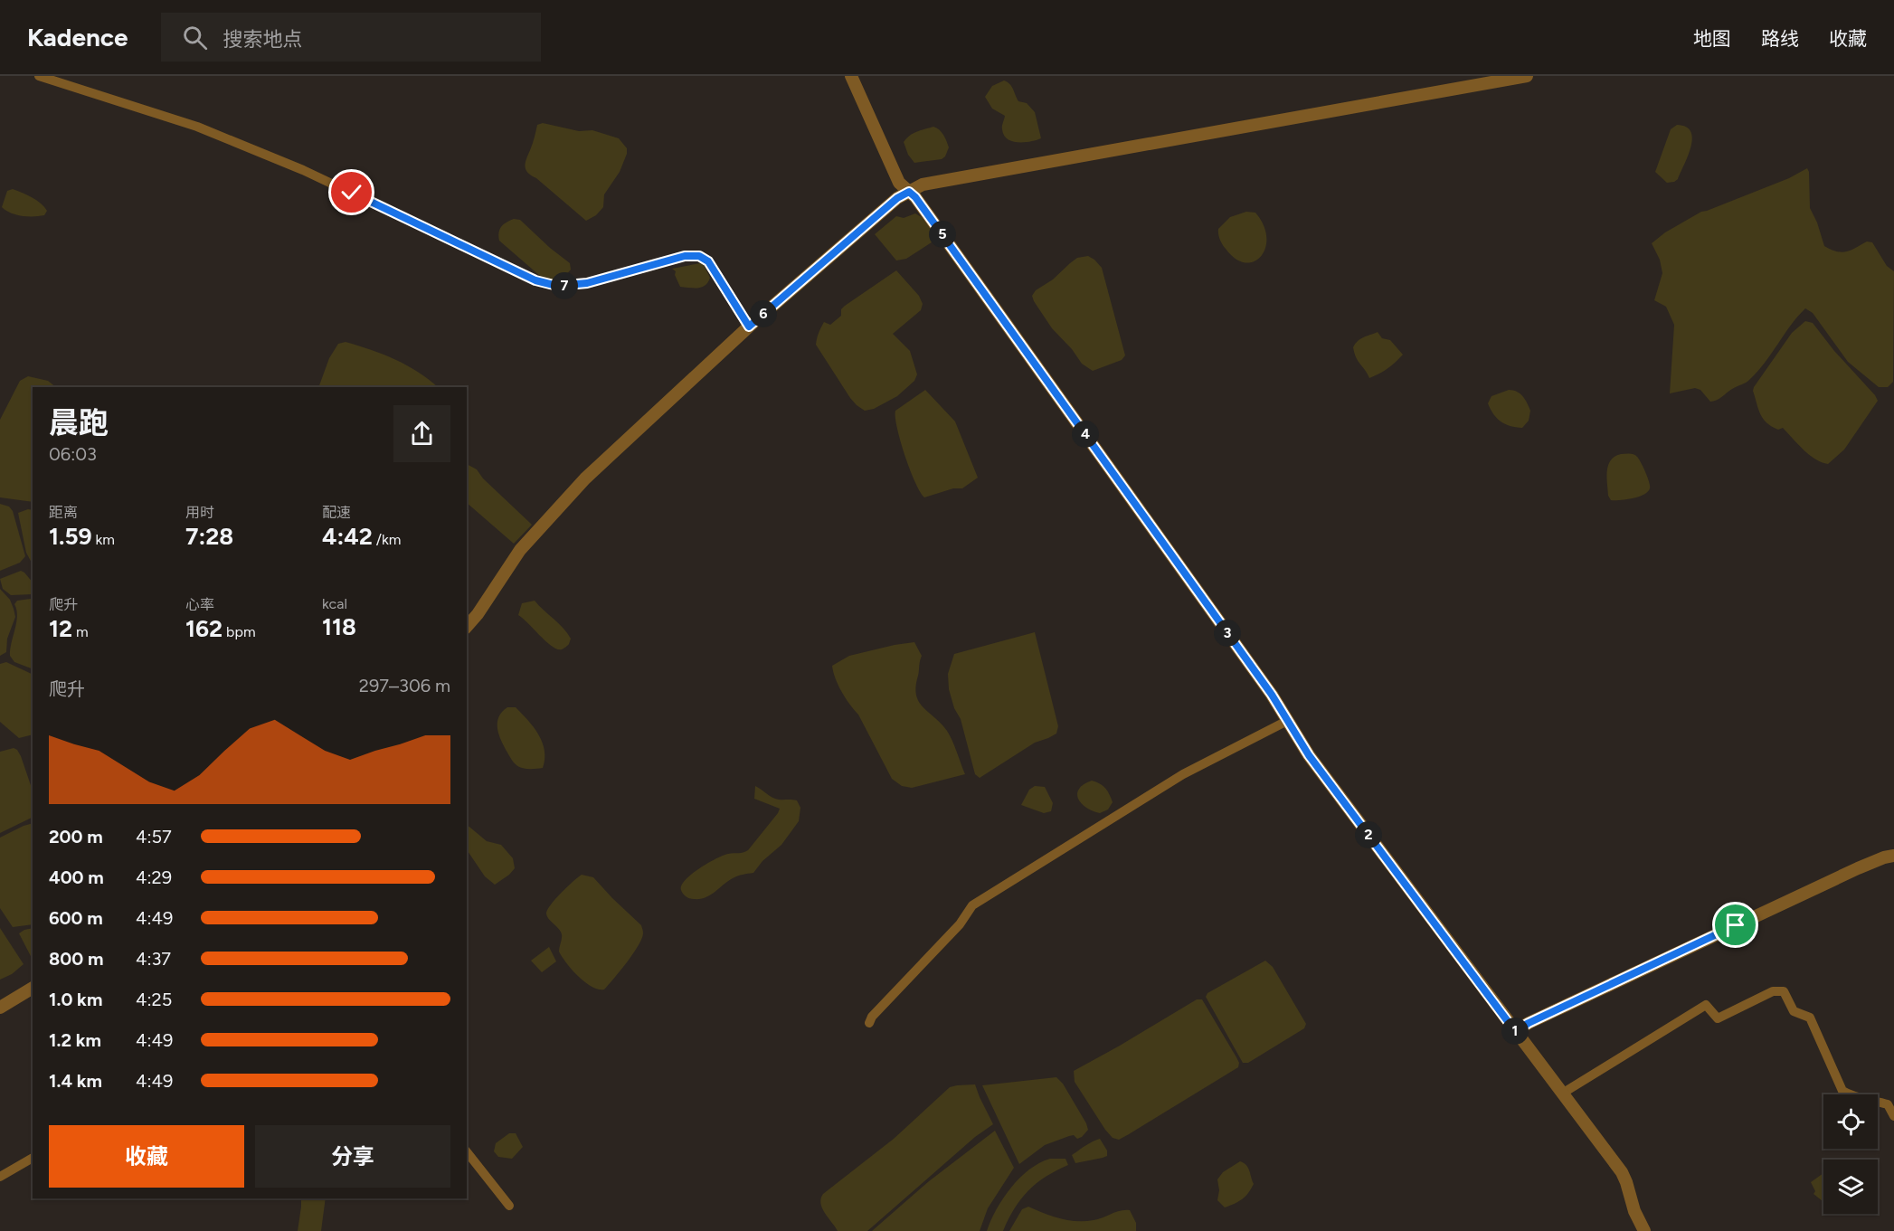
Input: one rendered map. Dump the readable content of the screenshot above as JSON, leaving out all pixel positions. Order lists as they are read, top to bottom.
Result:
{
  "page": {
    "header": "Kadence",
    "search": "搜索地点",
    "nav": ["地图", "路线", "收藏"],
    "pins": [
      "5",
      "7",
      "6",
      "4",
      "3",
      "2",
      "1"
    ],
    "heading": ["晨跑", "06:03"],
    "stats": [
      ["距离", "1.59 km"],
      ["用时", "7:28"],
      ["配速", "4:42 /km"],
      ["爬升", "12 m"],
      ["心率", "162 bpm"],
      ["kcal", "118"]
    ],
    "chart": ["爬升", "297–306 m"],
    "list": [
      {
        "name": "200 m",
        "note": "4:57"
      },
      {
        "name": "400 m",
        "note": "4:29"
      },
      {
        "name": "600 m",
        "note": "4:49"
      },
      {
        "name": "800 m",
        "note": "4:37"
      },
      {
        "name": "1.0 km",
        "note": "4:25"
      },
      {
        "name": "1.2 km",
        "note": "4:49"
      },
      {
        "name": "1.4 km",
        "note": "4:49"
      }
    ],
    "buttons": ["收藏", "分享"]
  }
}
